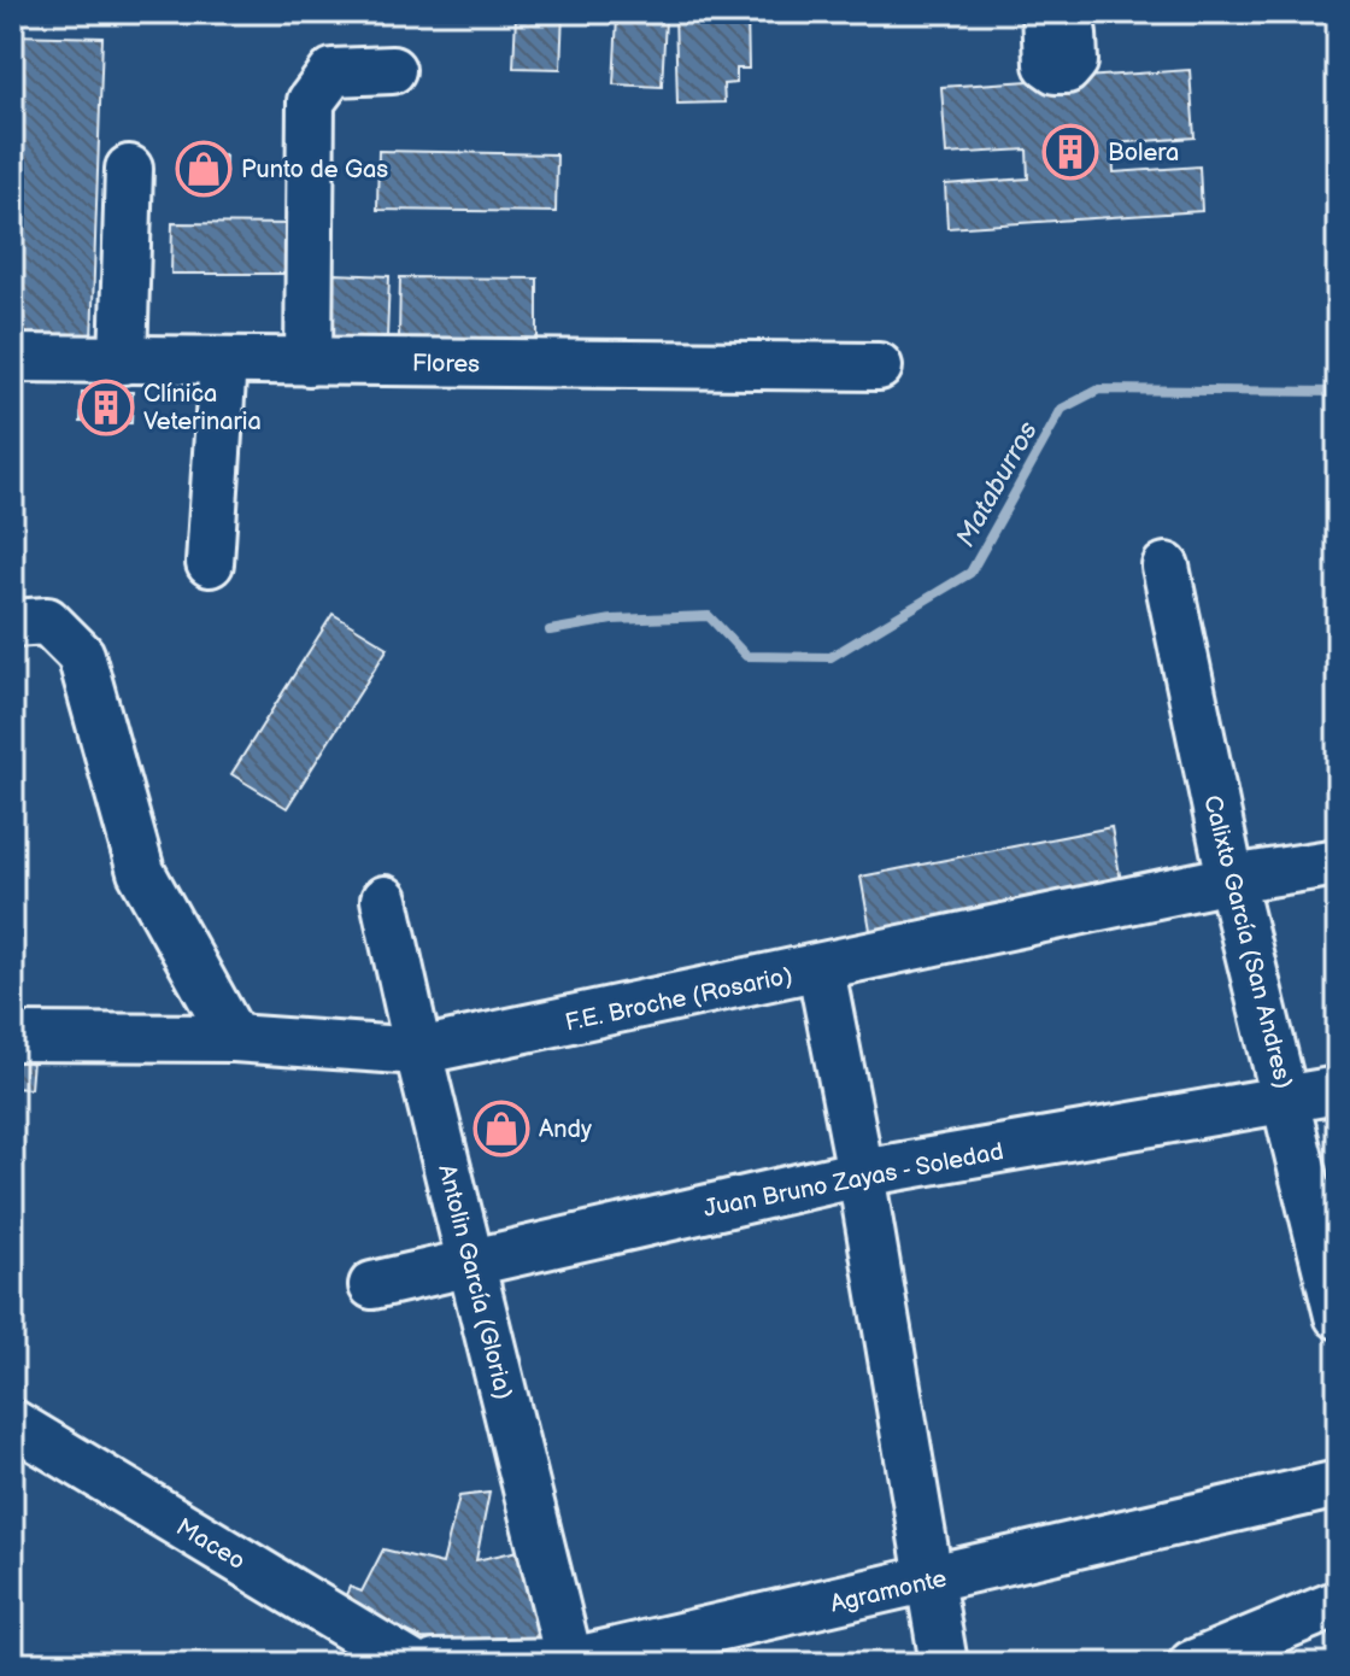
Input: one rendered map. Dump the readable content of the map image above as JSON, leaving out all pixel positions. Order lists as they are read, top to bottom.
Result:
{
  "streets": {
    "street": [
      "Flores",
      "Calixto García (San Andres)",
      "F.E. Broche (Rosario)",
      "Juan Bruno Zayas - Soledad",
      "Antolin García (Gloria)",
      "Maceo",
      "Agramonte"
    ]
  },
  "crossings": [
    ["Calixto García (San Andres)", "F.E. Broche (Rosario)"],
    ["Calixto García (San Andres)", "Juan Bruno Zayas - Soledad"],
    ["F.E. Broche (Rosario)", "Antolin García (Gloria)"],
    ["Juan Bruno Zayas - Soledad", "Antolin García (Gloria)"],
    ["Antolin García (Gloria)", "Agramonte"]
  ],
  "water": ["Mataburros"],
  "places": {
    "building": ["Bolera", "Clínica Veterinaria"],
    "shop": ["Punto de Gas", "Andy"]
  }
}
